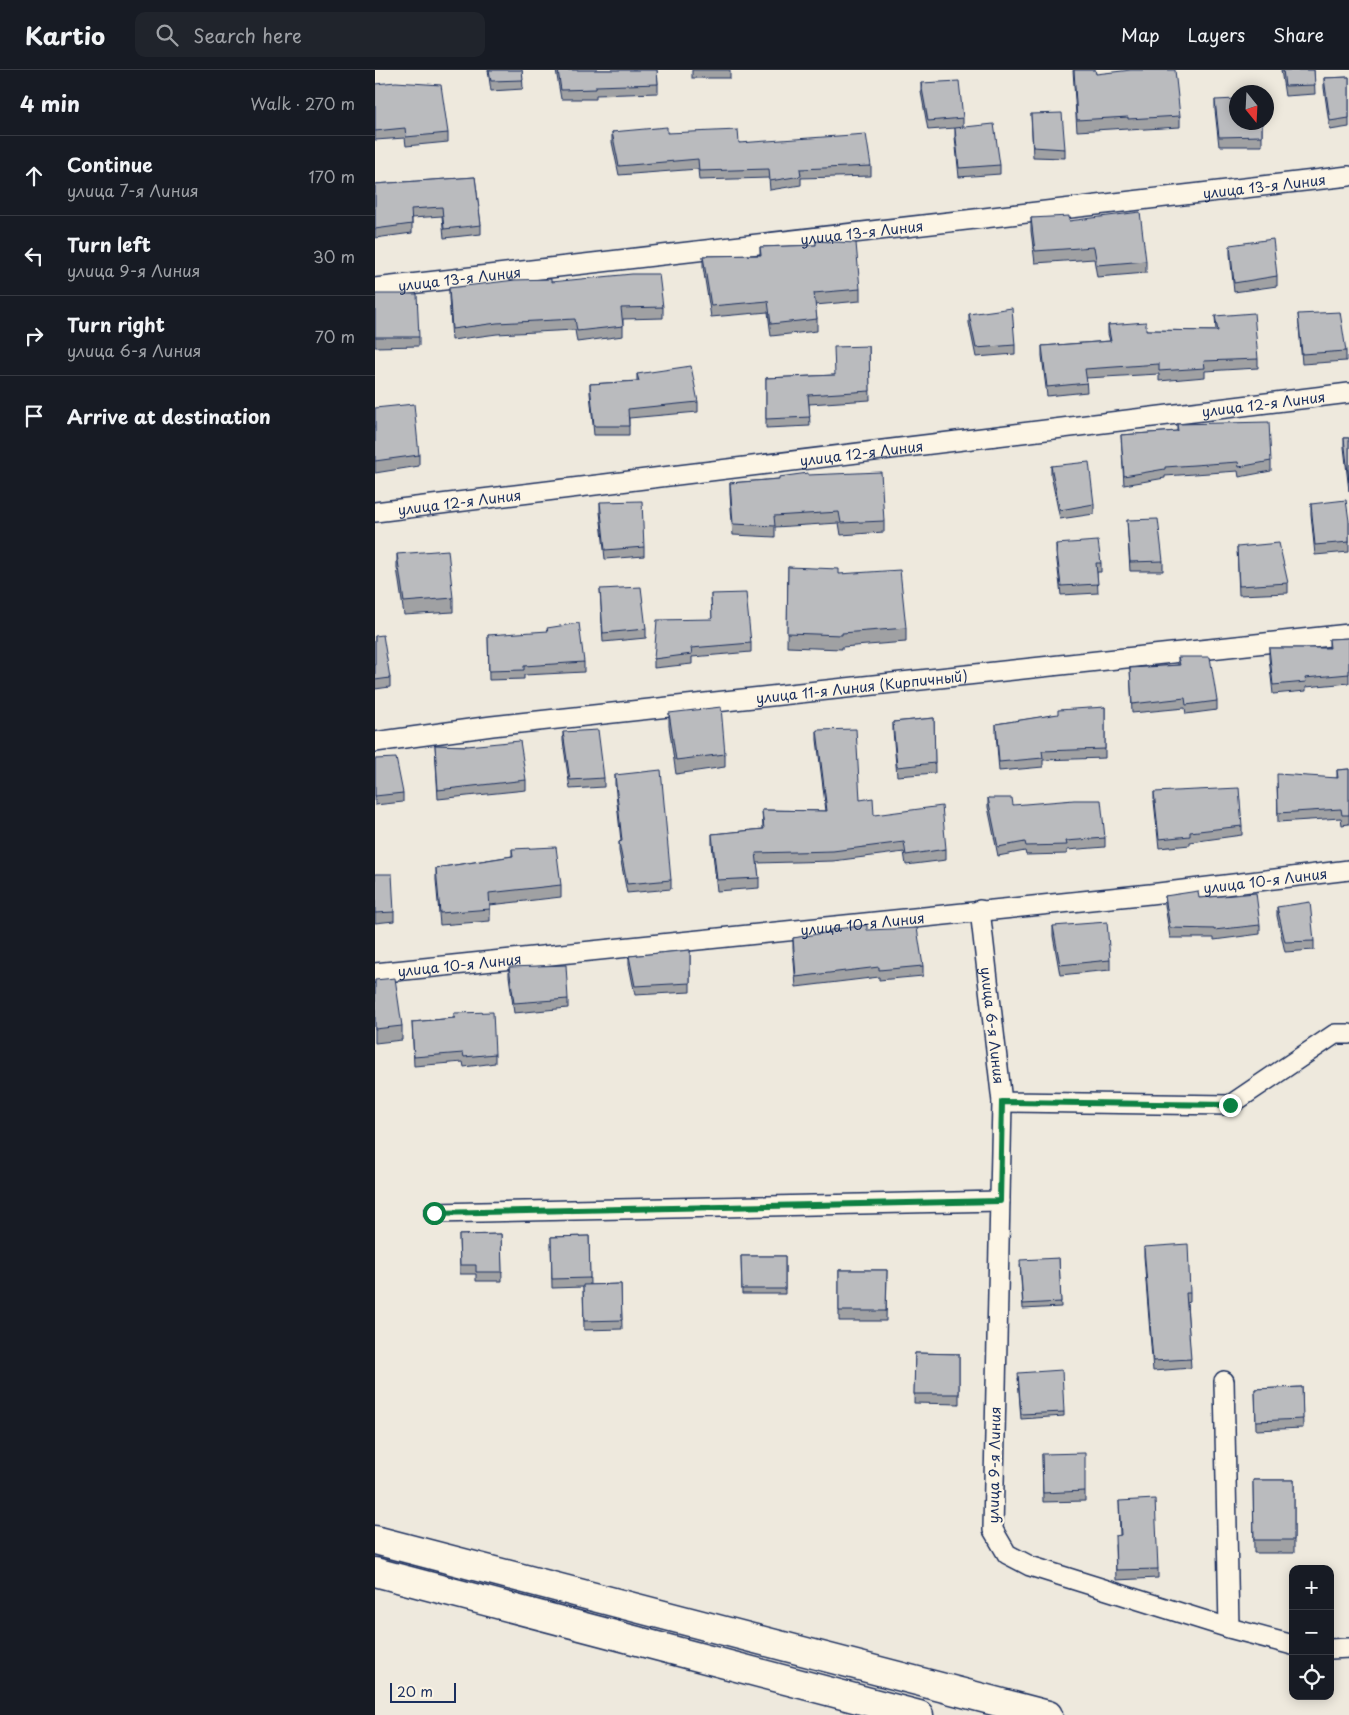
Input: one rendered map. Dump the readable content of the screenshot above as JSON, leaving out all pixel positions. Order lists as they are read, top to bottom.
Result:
{
  "streets": {
    "street": [
      "улица 13-я Линия",
      "улица 12-я Линия",
      "улица 11-я Линия (Кирпичный)",
      "улица 10-я Линия",
      "улица 6-я Линия",
      "улица 9-я Линия"
    ]
  },
  "crossings": [
    ["улица 10-я Линия", "улица 6-я Линия"],
    ["улица 6-я Линия", "улица 9-я Линия"]
  ],
  "scale_bar": "20 m",
  "north": "bottom",
  "page": {
    "header": "Kartio",
    "search": "Search here",
    "nav": ["Map", "Layers", "Share"],
    "heading": ["4 min", "Walk · 270 m"],
    "list": [
      ["Continue", "улица 7-я Линия", "170 m"],
      ["Turn left", "улица 9-я Линия", "30 m"],
      ["Turn right", "улица 6-я Линия", "70 m"],
      "Arrive at destination"
    ],
    "map_buttons": ["+", "−"],
    "scale": "20 m"
  }
}
